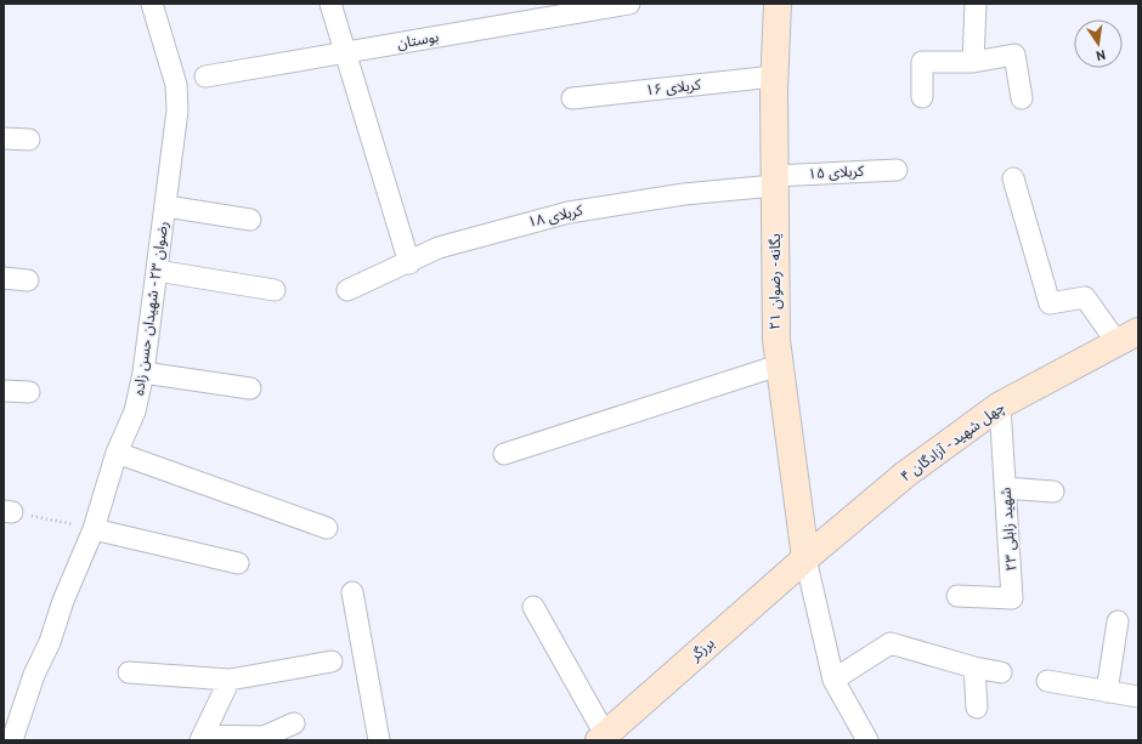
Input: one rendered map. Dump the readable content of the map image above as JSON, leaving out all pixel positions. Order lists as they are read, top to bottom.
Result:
{
  "streets": {
    "street": [
      "بوستان",
      "کربلای ۱۶",
      "کربلای ۱۵",
      "کربلای ۱۸",
      "یگانه - رضوان ۲۱",
      "رضوان ۲۳ - شهیدان حسن زاده",
      "چهل شهید - آزادگان ۴",
      "شهید زابلی ۲۳",
      "برزگر"
    ]
  },
  "crossings": [
    ["کربلای ۱۶", "یگانه - رضوان ۲۱"],
    ["کربلای ۱۵", "کربلای ۱۸"],
    ["کربلای ۱۵", "یگانه - رضوان ۲۱"],
    ["کربلای ۱۸", "یگانه - رضوان ۲۱"],
    ["یگانه - رضوان ۲۱", "چهل شهید - آزادگان ۴"],
    ["یگانه - رضوان ۲۱", "برزگر"],
    ["چهل شهید - آزادگان ۴", "شهید زابلی ۲۳"],
    ["چهل شهید - آزادگان ۴", "برزگر"]
  ],
  "north": "bottom"
}
